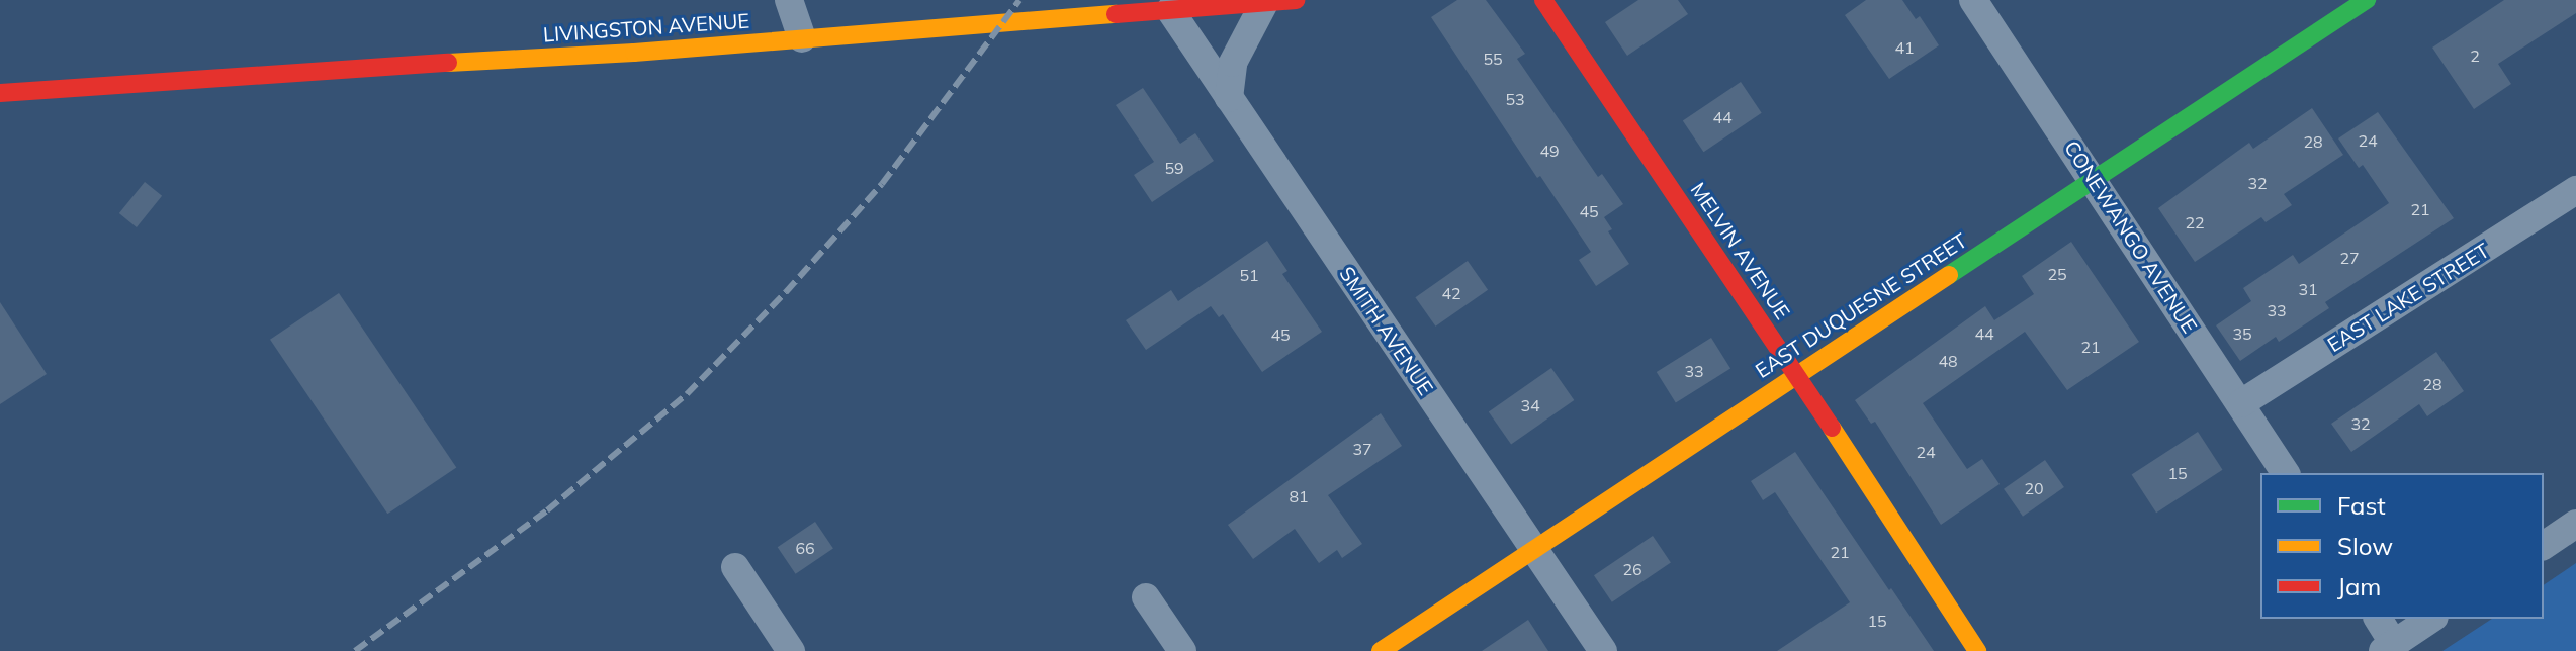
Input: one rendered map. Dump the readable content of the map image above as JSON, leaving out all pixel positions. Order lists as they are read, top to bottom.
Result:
{
  "streets": {
    "street": [
      "LIVINGSTON AVENUE",
      "CONEWANGO AVENUE",
      "MELVIN AVENUE",
      "EAST LAKE STREET",
      "EAST DUQUESNE STREET",
      "SMITH AVENUE"
    ]
  },
  "crossings": [
    ["LIVINGSTON AVENUE", "SMITH AVENUE"],
    ["CONEWANGO AVENUE", "EAST LAKE STREET"],
    ["CONEWANGO AVENUE", "EAST DUQUESNE STREET"],
    ["MELVIN AVENUE", "EAST DUQUESNE STREET"],
    ["EAST DUQUESNE STREET", "SMITH AVENUE"]
  ],
  "house_numbers": [
    "41",
    "2",
    "55",
    "53",
    "44",
    "24",
    "28",
    "49",
    "59",
    "32",
    "21",
    "45",
    "22",
    "27",
    "25",
    "51",
    "31",
    "42",
    "33",
    "44",
    "35",
    "45",
    "21",
    "48",
    "33",
    "28",
    "34",
    "32",
    "37",
    "24",
    "15",
    "20",
    "81",
    "66",
    "21",
    "26",
    "15"
  ],
  "legend": ["Fast", "Slow", "Jam"]
}
